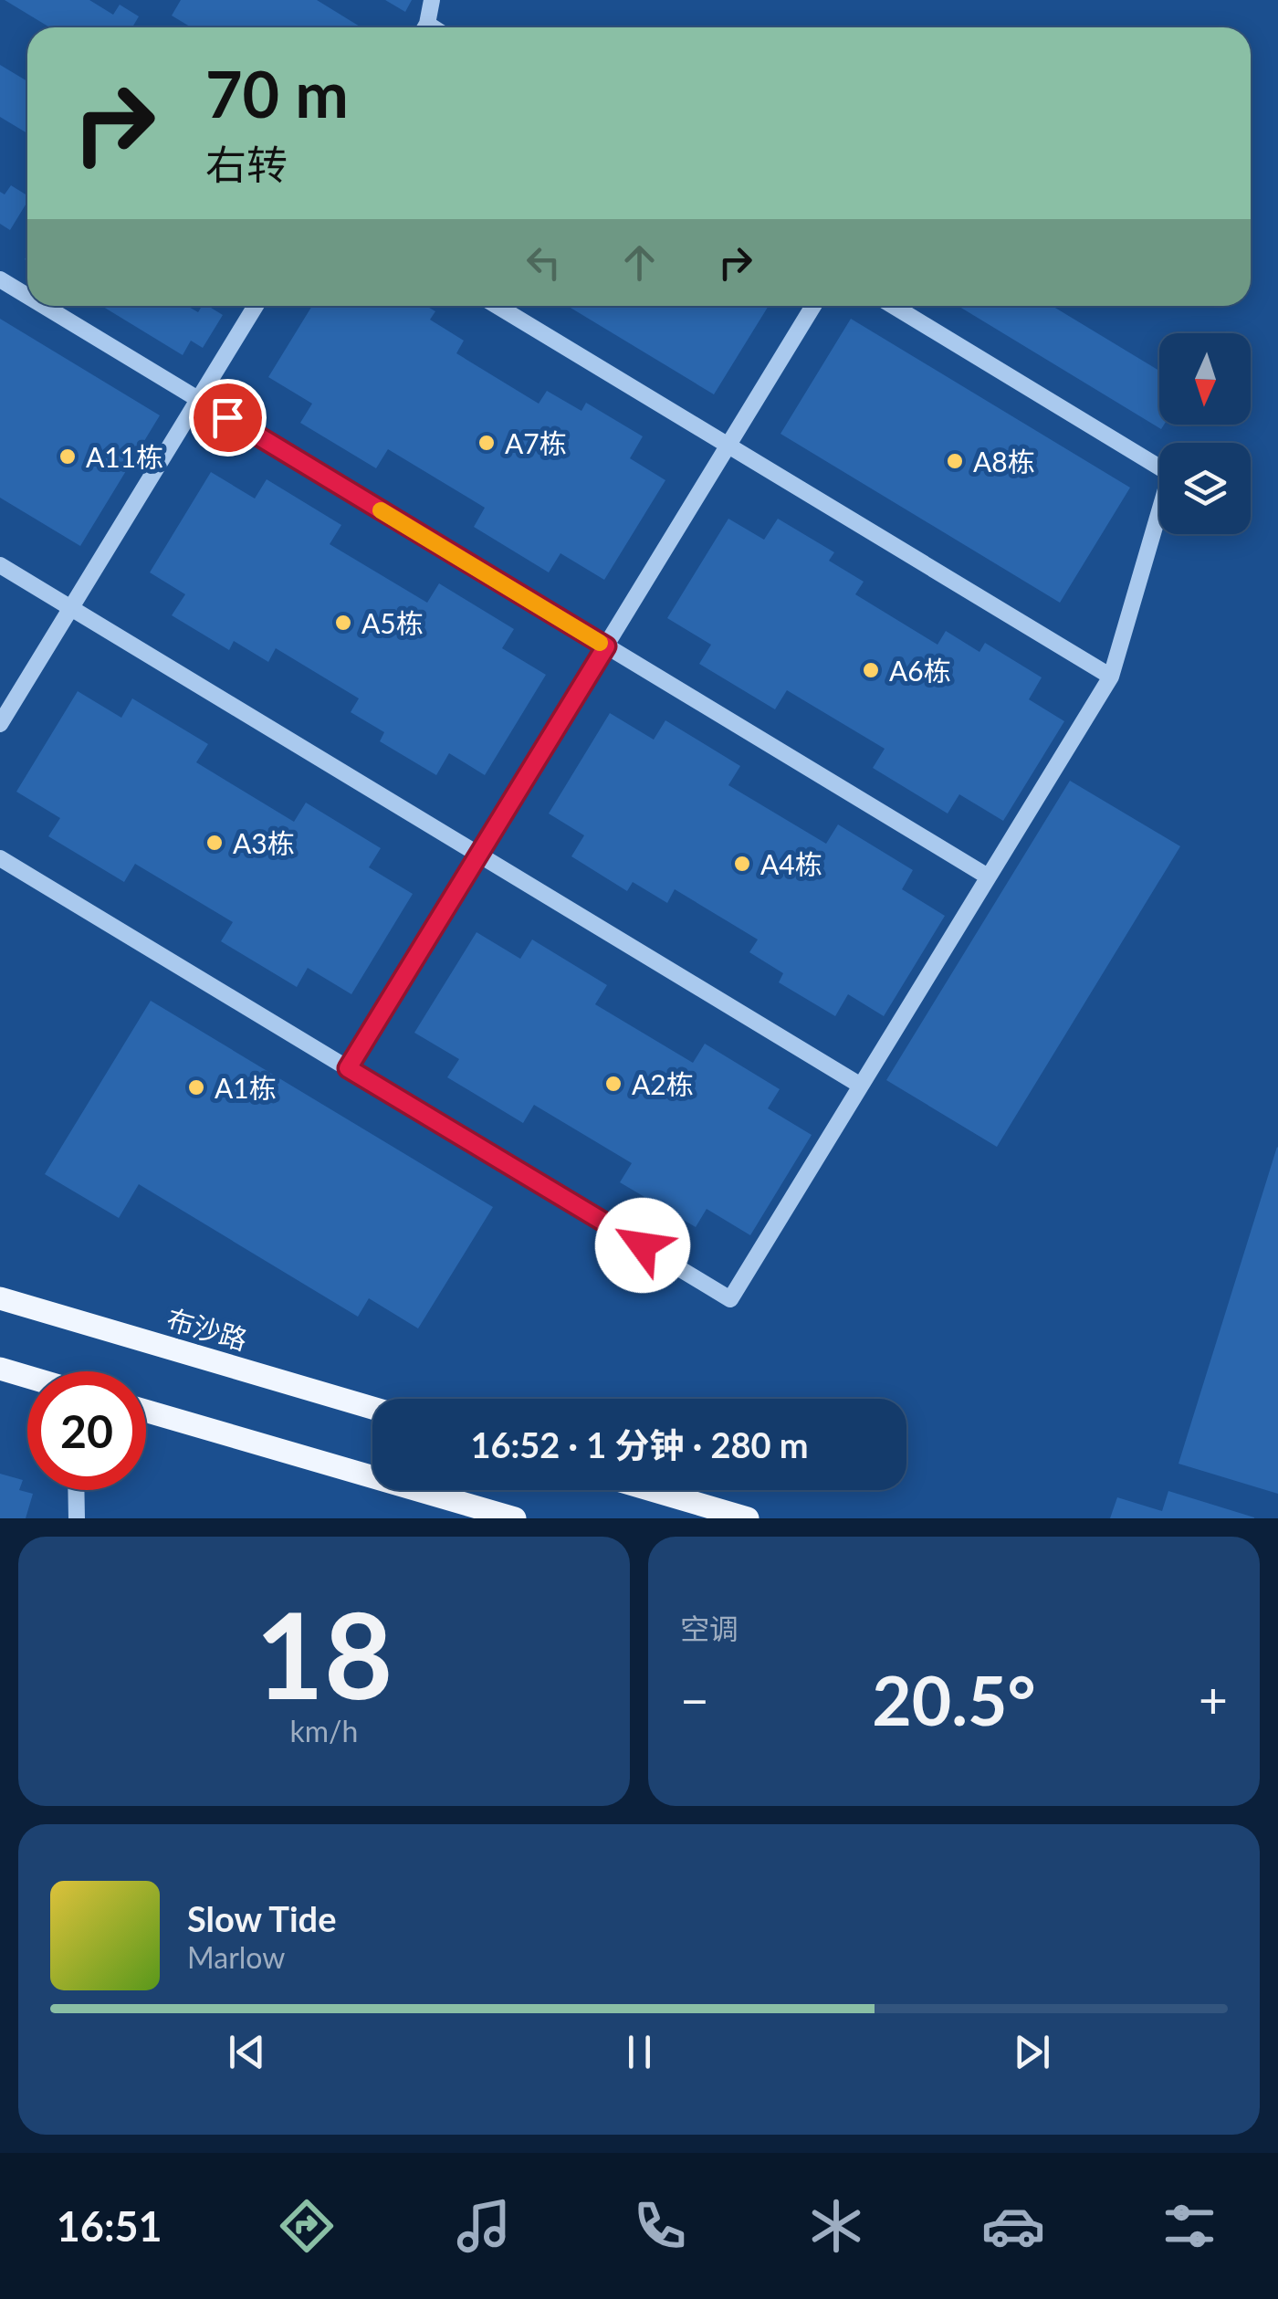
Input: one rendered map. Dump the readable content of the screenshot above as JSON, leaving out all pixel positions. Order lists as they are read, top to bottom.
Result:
{
  "streets": {
    "main road": ["布沙路"]
  },
  "places": [
    "A7栋",
    "A11栋",
    "A8栋",
    "A5栋",
    "A6栋",
    "A3栋",
    "A4栋",
    "A2栋",
    "A1栋"
  ],
  "north": "bottom",
  "page": {
    "turn": ["70 m", "右转"],
    "limit": "20",
    "trip": "16:52 · 1 分钟 · 280 m",
    "tile": [
      ["18", "km/h"],
      "空调"
    ],
    "heat": ["−", "20.5°", "+"],
    "song": ["Slow Tide", "Marlow"],
    "tabs": "16:51"
  }
}
